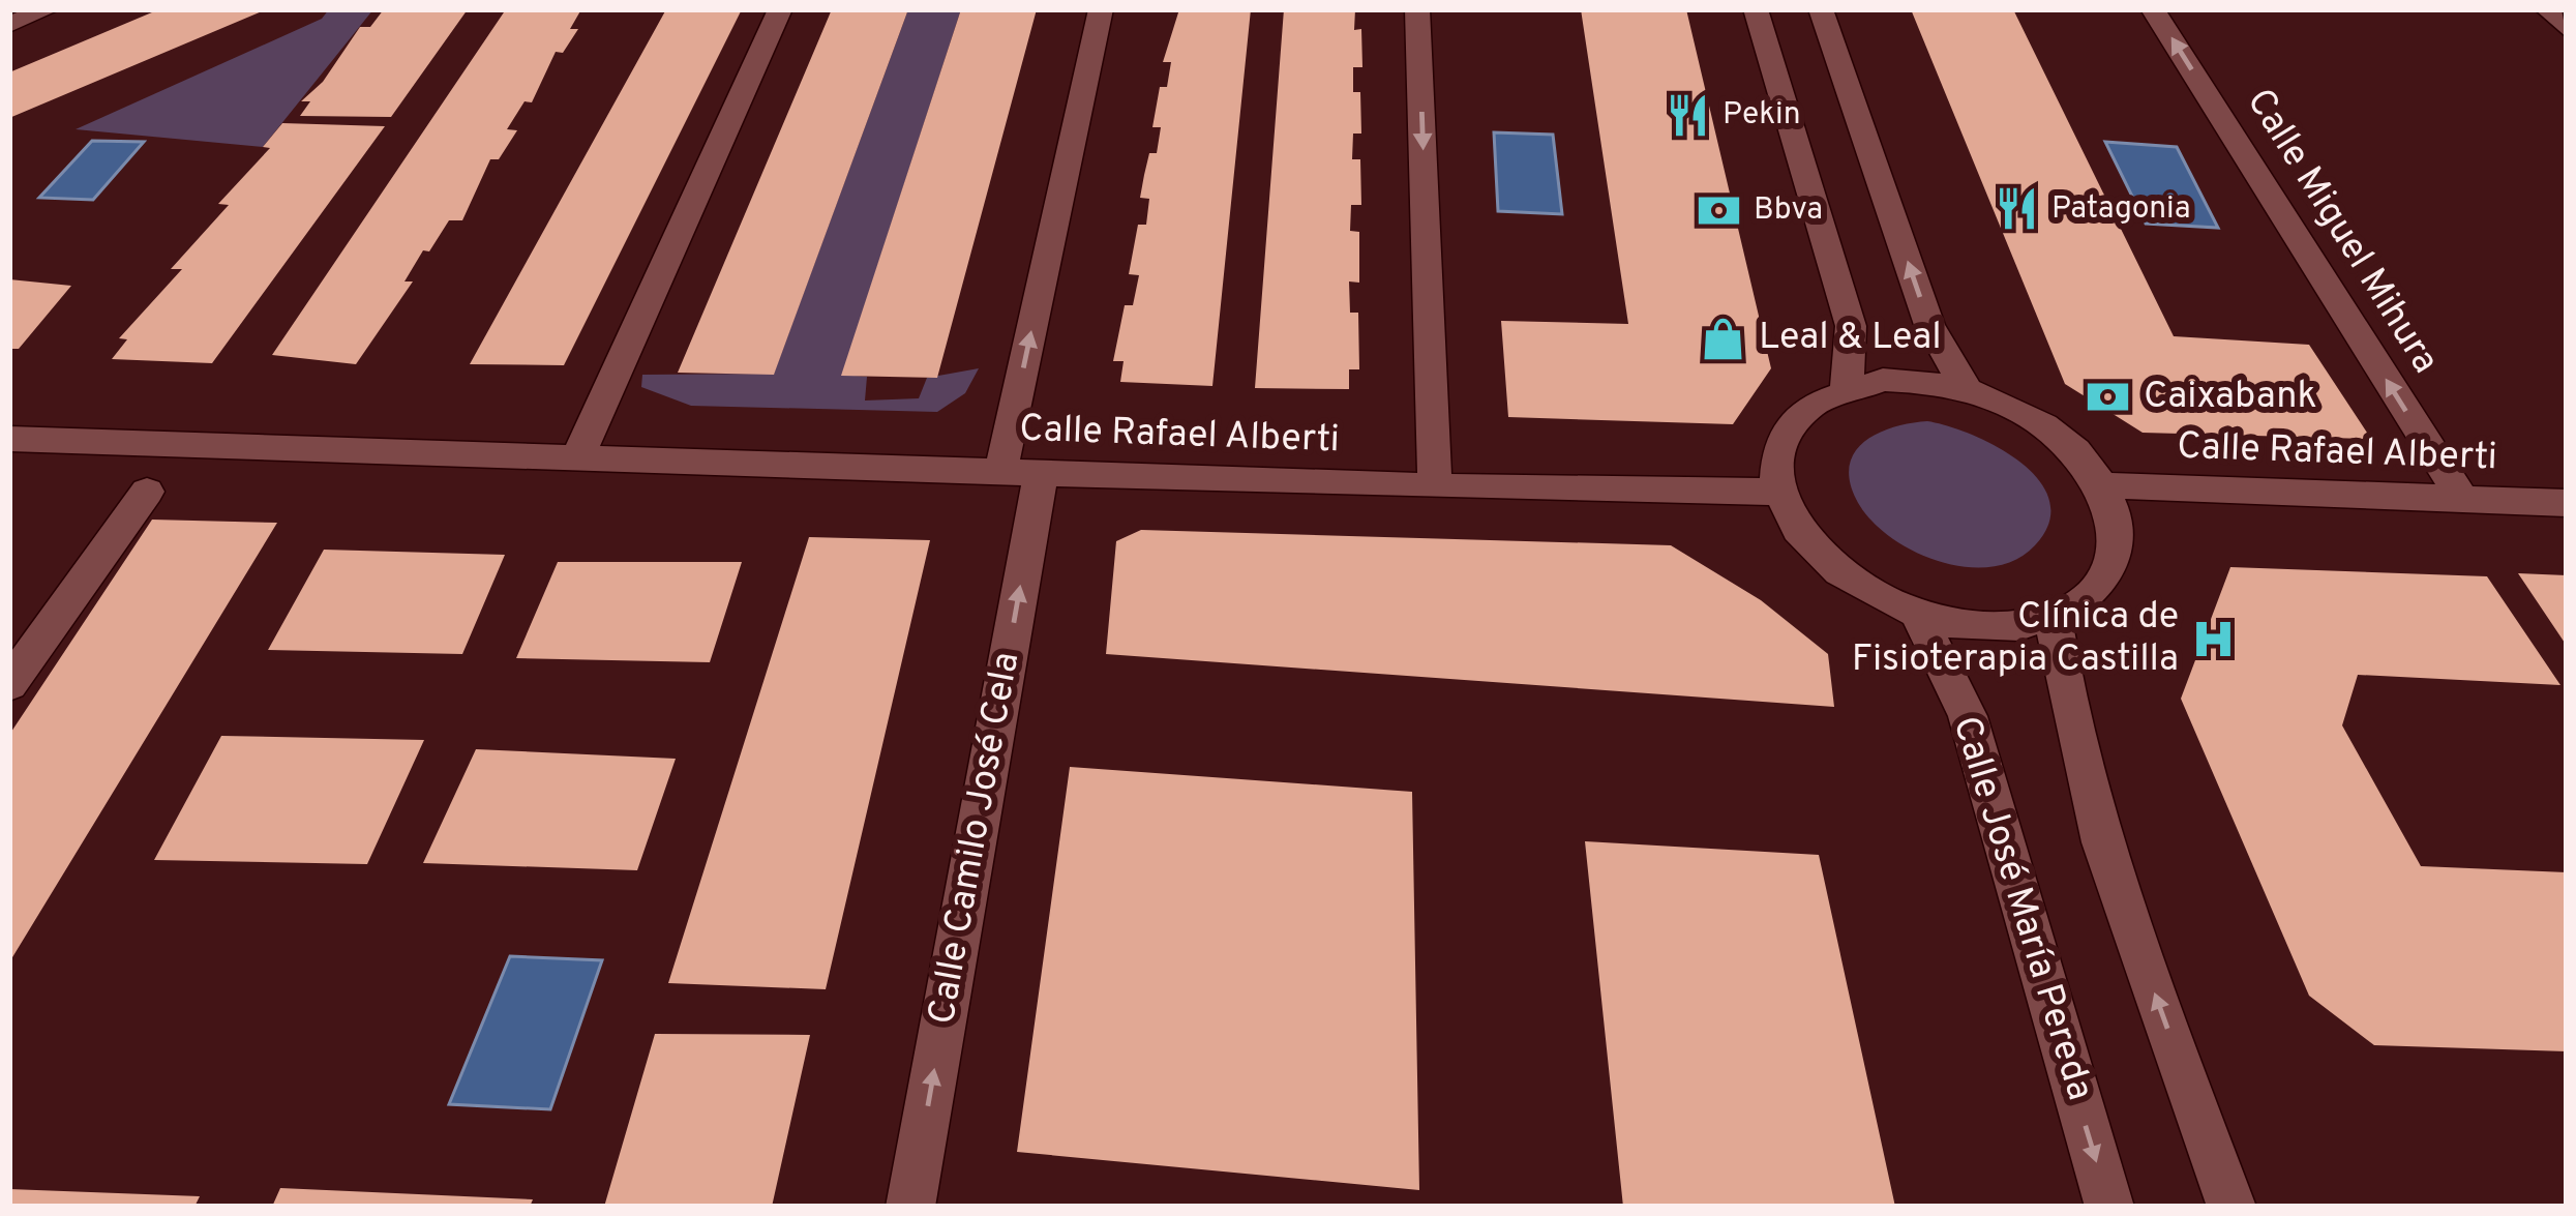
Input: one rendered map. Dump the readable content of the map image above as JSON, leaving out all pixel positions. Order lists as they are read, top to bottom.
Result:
{
  "streets": {
    "street": [
      "Calle Miguel Mihura",
      "Calle Rafael Alberti",
      "Calle Camilo José Cela",
      "Calle José María Pereda"
    ]
  },
  "crossings": [
    ["Calle Miguel Mihura", "Calle Rafael Alberti"],
    ["Calle Rafael Alberti", "Calle Camilo José Cela"],
    ["Calle Rafael Alberti", "Calle José María Pereda"]
  ],
  "one_way": ["Calle Camilo José Cela"],
  "places": {
    "restaurant": ["Pekin", "Patagonia"],
    "bank": ["Bbva", "Caixabank"],
    "shop": ["Leal & Leal"],
    "hospital": ["Clínica de Fisioterapia Castilla"]
  }
}
